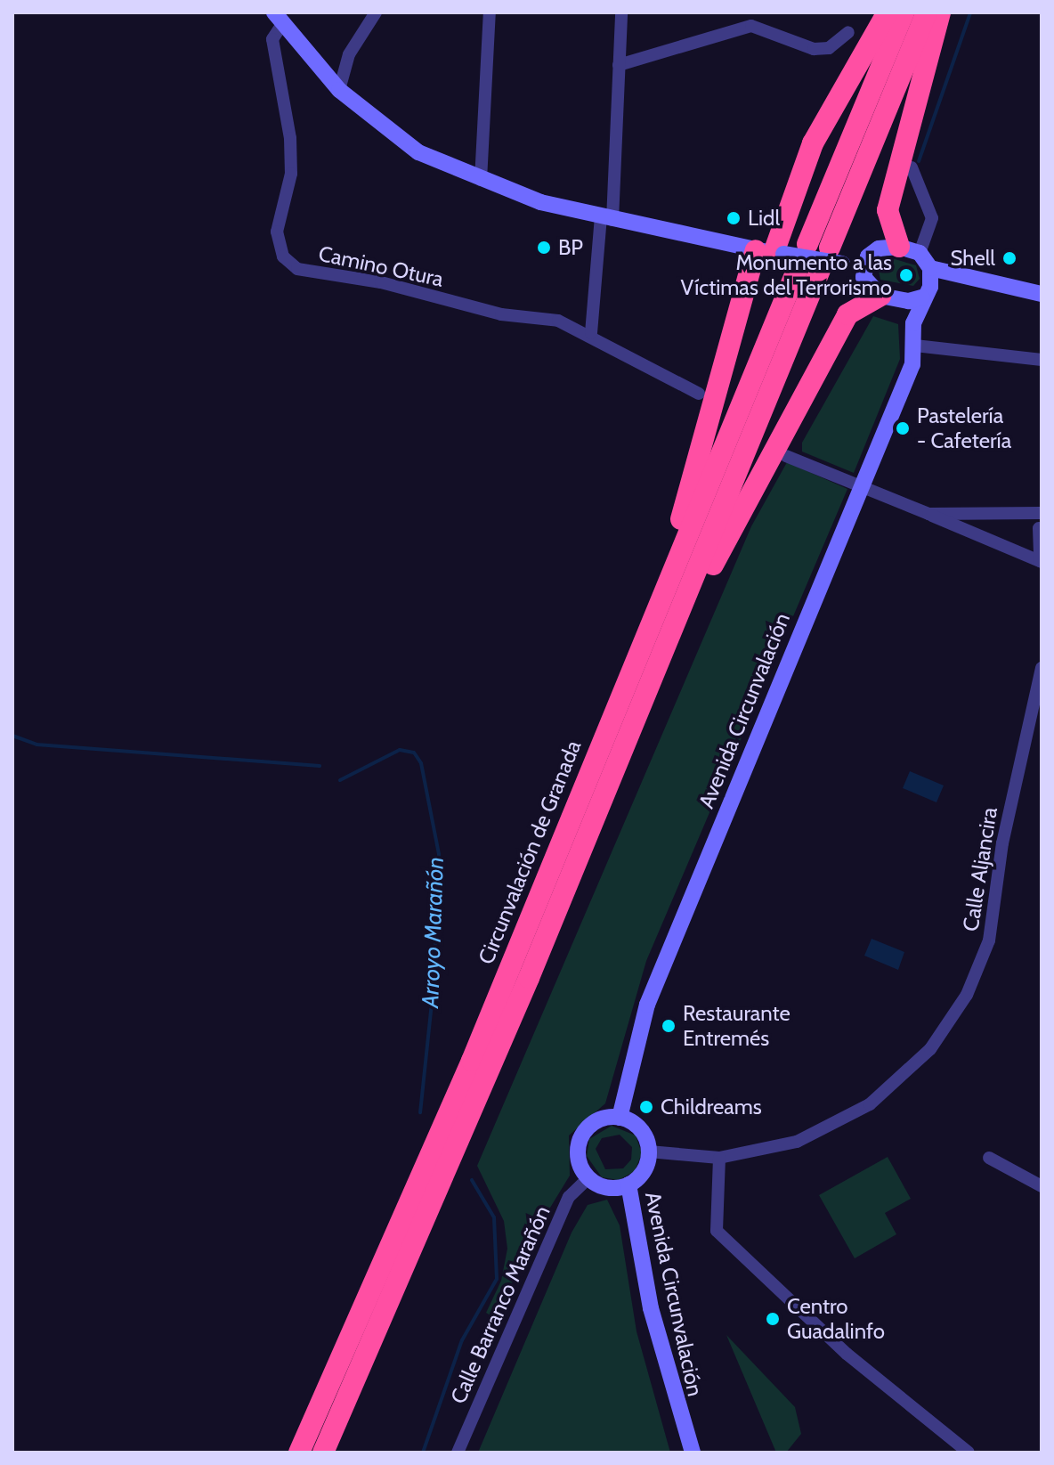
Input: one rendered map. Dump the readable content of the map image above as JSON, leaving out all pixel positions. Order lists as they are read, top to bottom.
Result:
{
  "streets": {
    "highway": ["Circunvalación de Granada"],
    "street": [
      "Camino Otura",
      "Avenida Circunvalación",
      "Calle Aljancira",
      "Calle Barranco Marañón"
    ]
  },
  "crossings": [
    ["Avenida Circunvalación", "Calle Aljancira"],
    ["Avenida Circunvalación", "Calle Barranco Marañón"],
    ["Calle Aljancira", "Calle Barranco Marañón"]
  ],
  "water": ["Arroyo Marañón"],
  "places": [
    "Lidl",
    "BP",
    "Shell",
    "Monumento a las Víctimas del Terrorismo",
    "Pastelería - Cafetería",
    "Restaurante Entremés",
    "Childreams",
    "Centro Guadalinfo"
  ]
}
